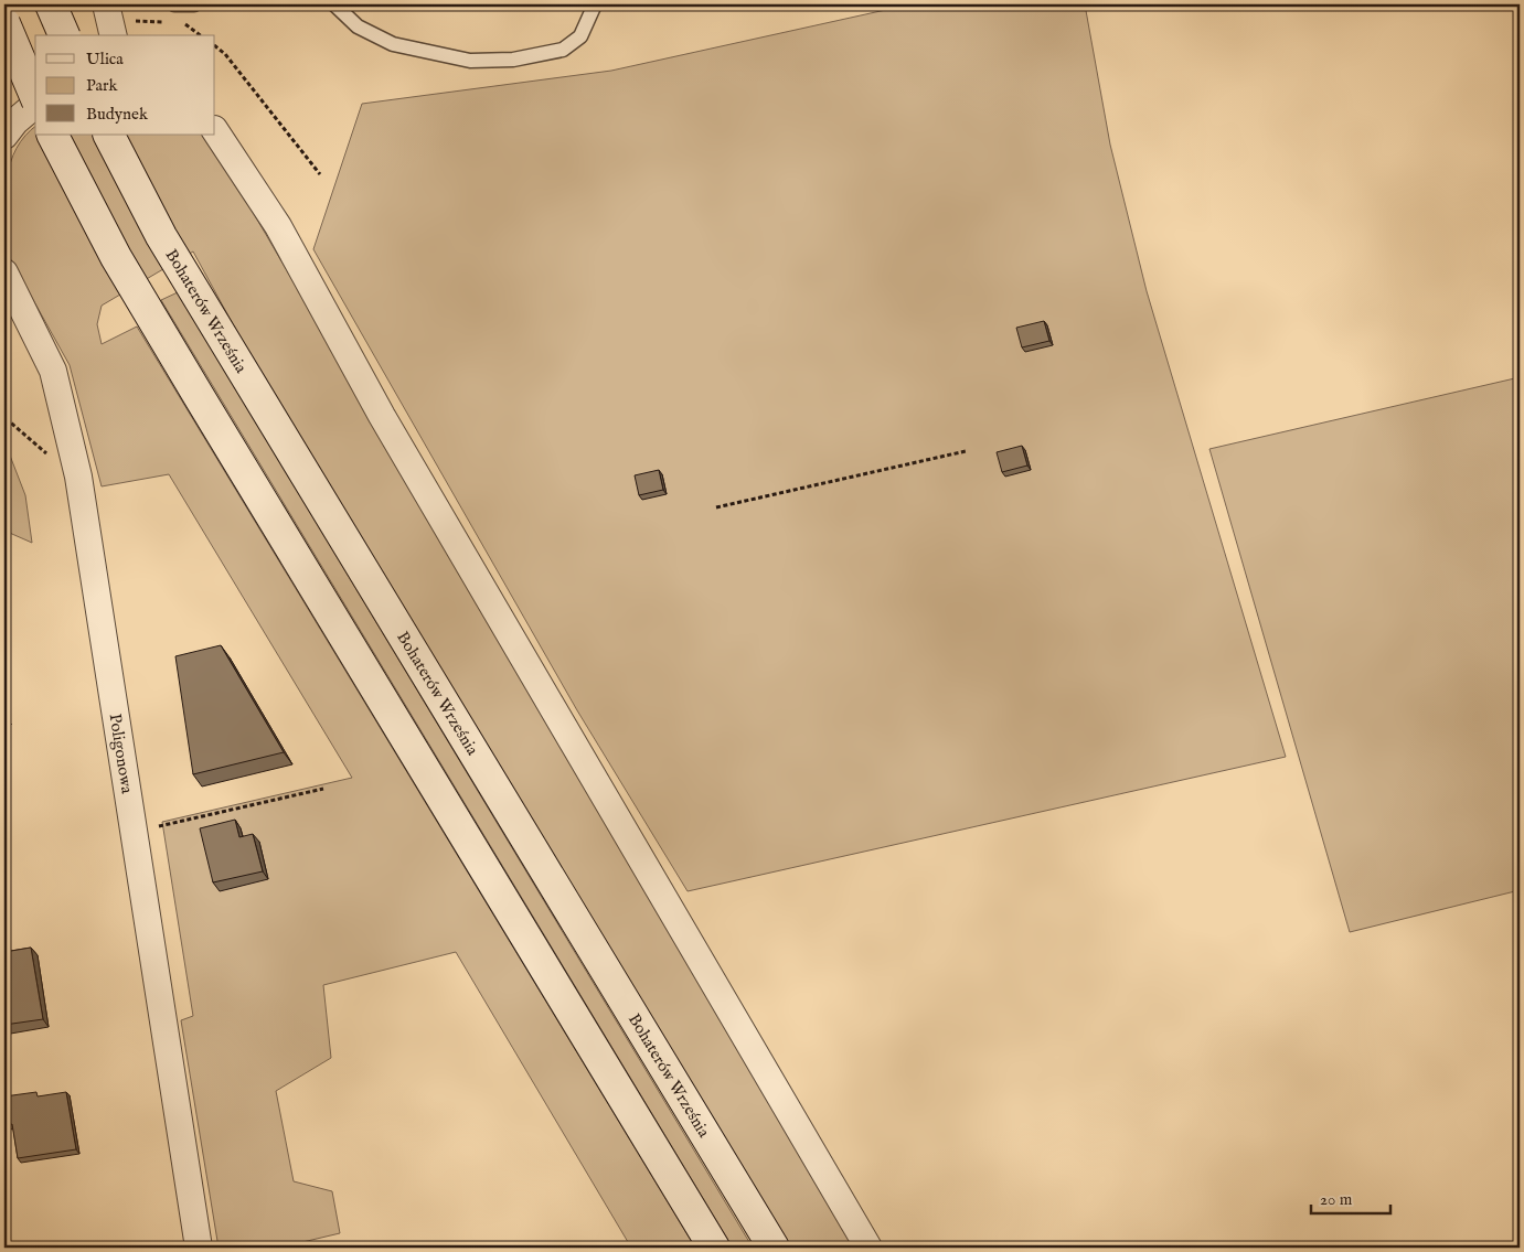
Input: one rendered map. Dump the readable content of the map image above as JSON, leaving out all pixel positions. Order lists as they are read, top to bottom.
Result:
{
  "streets": {
    "main road": ["Bohaterów Września"],
    "street": ["Poligonowa"]
  },
  "legend": ["Ulica", "Park", "Budynek"],
  "scale_bar": "20 m"
}
